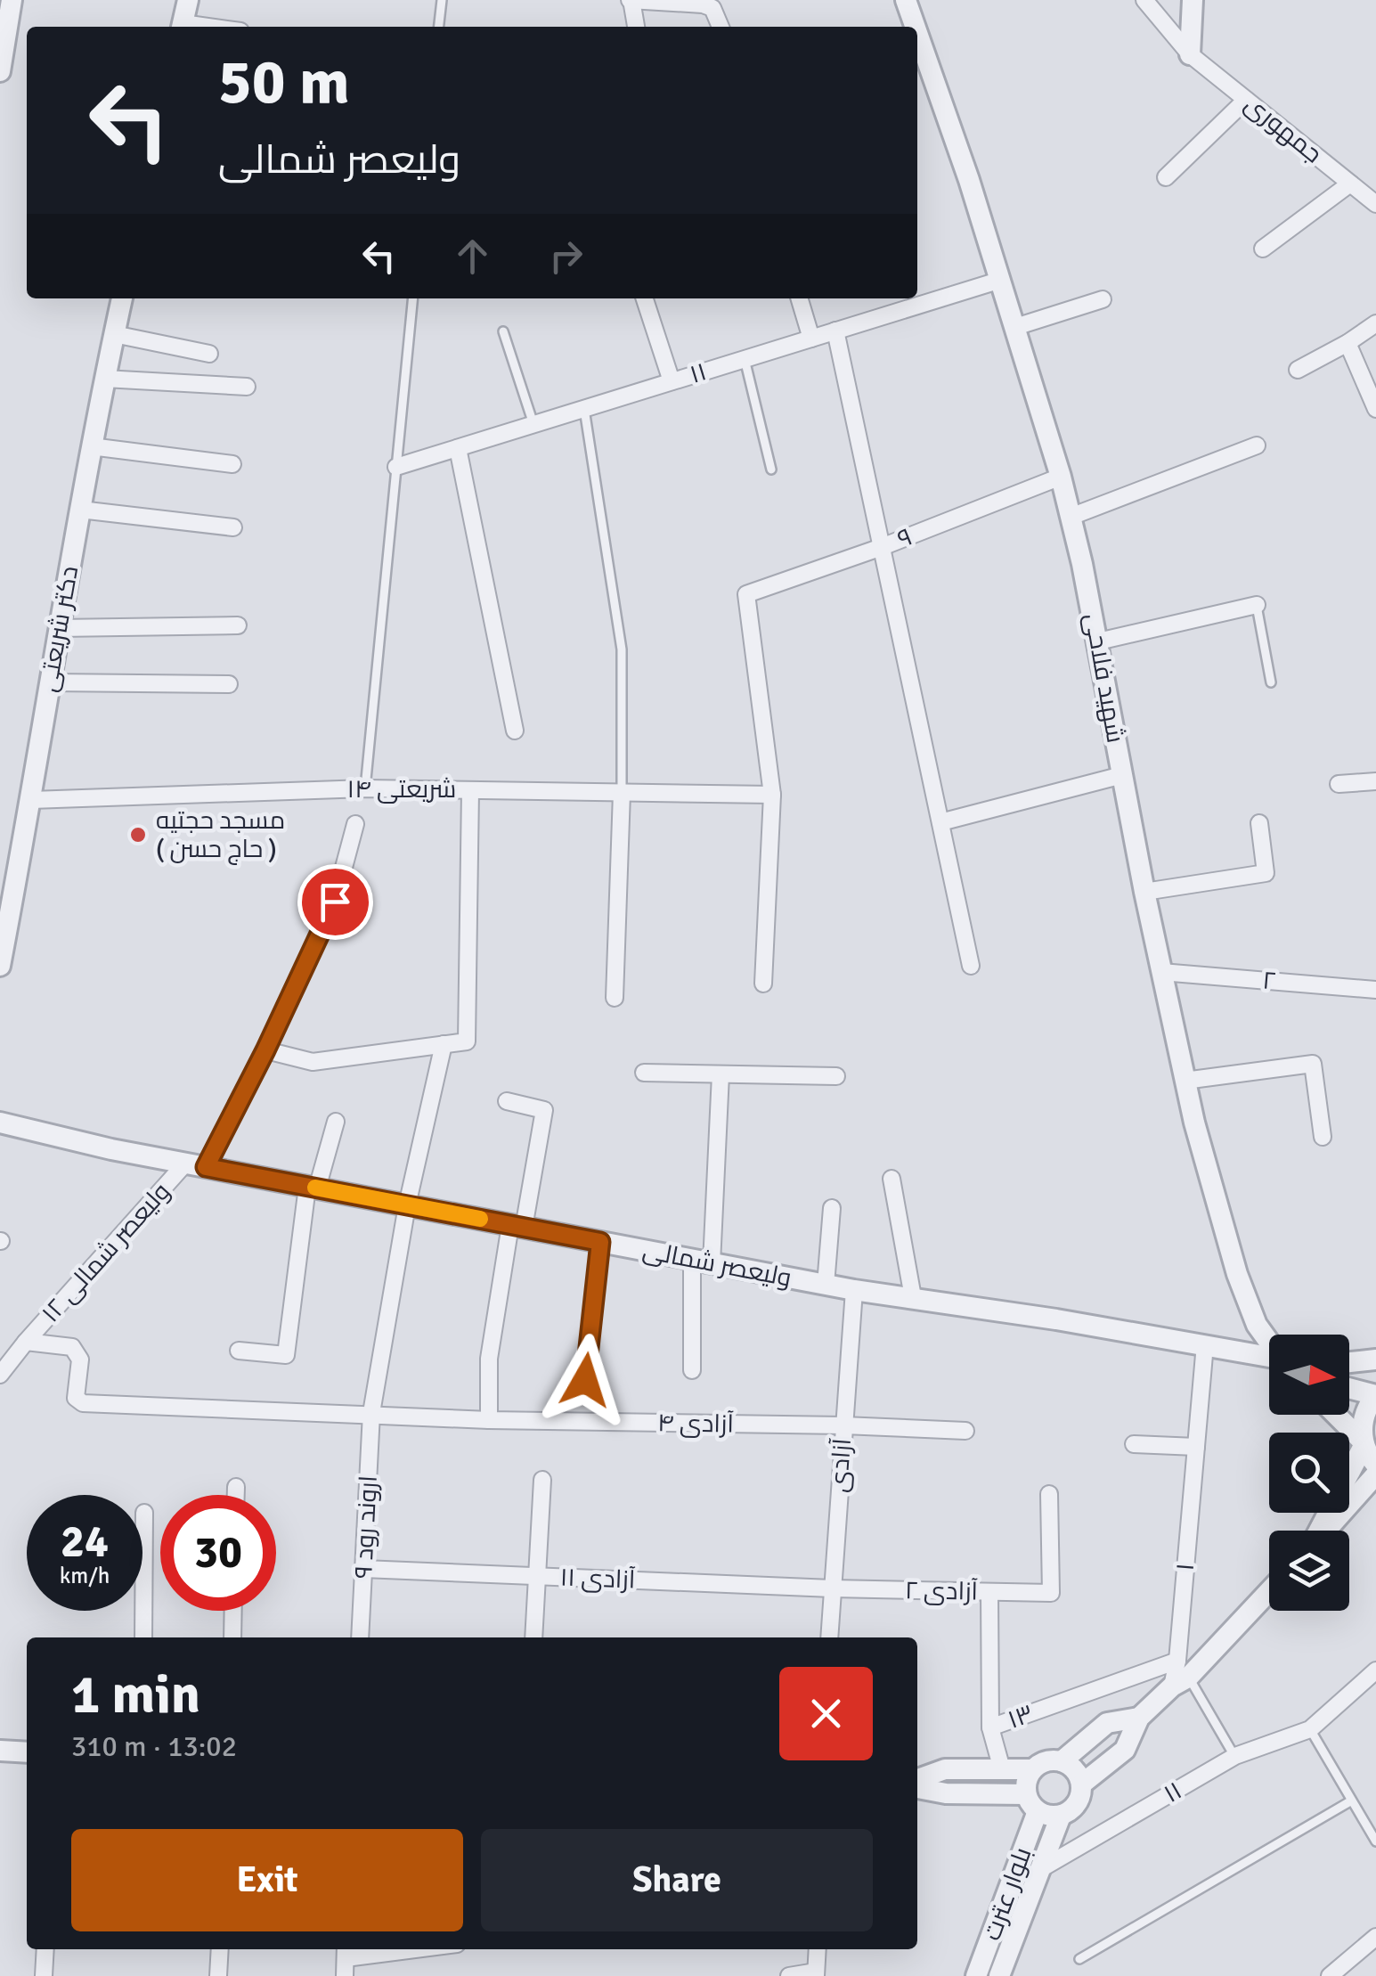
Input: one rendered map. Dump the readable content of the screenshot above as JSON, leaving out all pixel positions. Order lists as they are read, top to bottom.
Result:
{
  "streets": {
    "street": [
      "جمهوری",
      "۱۱",
      "۹",
      "دکتر شریعتی",
      "شهید فلاحی",
      "شریعتی ۱۴",
      "۲",
      "ولیعصر شمالی ۱۲",
      "ولیعصر شمالی",
      "آزادی ۴",
      "آزادی",
      "اروند رود ۹",
      "۱",
      "آزادی ۱۱",
      "آزادی ۲",
      "۱۳",
      "بلوار عترت"
    ]
  },
  "crossings": [
    ["۱۱", "شهید فلاحی"],
    ["۱۱", "بلوار عترت"],
    ["۹", "شهید فلاحی"],
    ["۹", "شریعتی ۱۴"],
    ["دکتر شریعتی", "شریعتی ۱۴"],
    ["شهید فلاحی", "۲"],
    ["ولیعصر شمالی ۱۲", "ولیعصر شمالی"],
    ["ولیعصر شمالی ۱۲", "آزادی ۴"],
    ["ولیعصر شمالی", "آزادی"],
    ["ولیعصر شمالی", "اروند رود ۹"],
    ["ولیعصر شمالی", "۱"],
    ["آزادی ۴", "آزادی"],
    ["آزادی ۴", "اروند رود ۹"],
    ["آزادی", "آزادی ۱۱"],
    ["آزادی", "آزادی ۲"],
    ["اروند رود ۹", "آزادی ۱۱"],
    ["۱", "۱۳"],
    ["آزادی ۱۱", "آزادی ۲"],
    ["آزادی ۲", "۱۳"]
  ],
  "places": ["مسجد حجتیه ( حاج حسن )"],
  "north": "right",
  "page": {
    "turn": ["50 m", "ولیعصر شمالی"],
    "speed": "24 km/h",
    "limit": "30",
    "heading": ["1 min", "310 m · 13:02"],
    "buttons": ["Exit", "Share"]
  }
}
